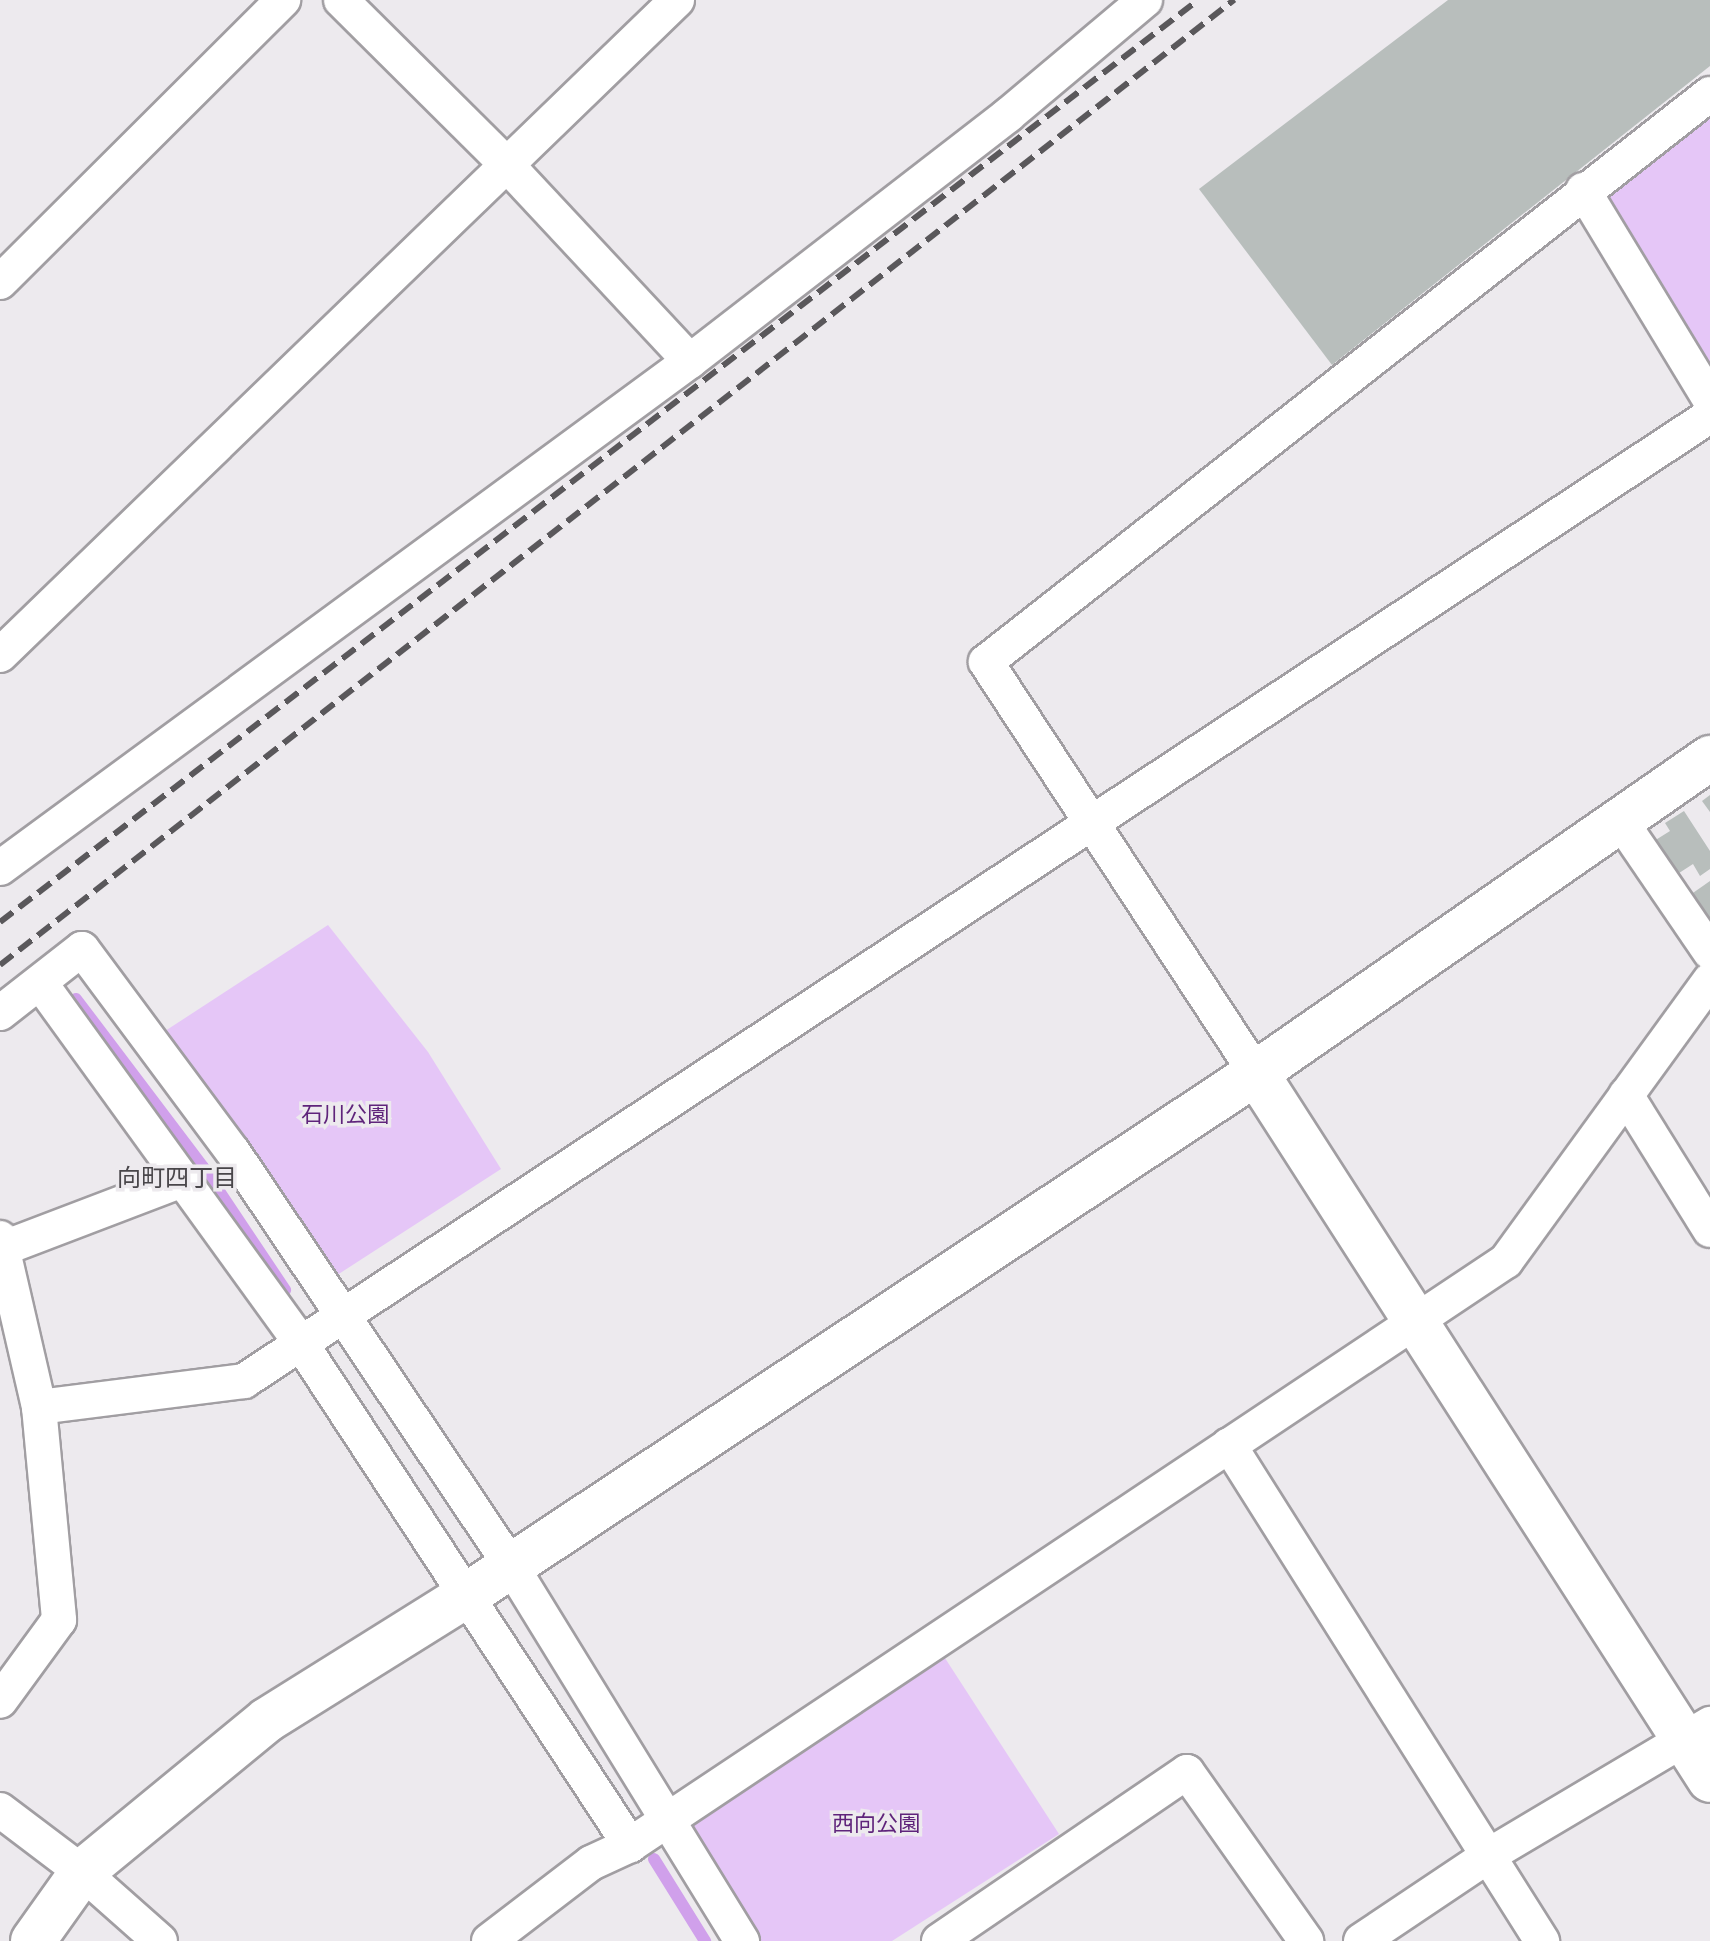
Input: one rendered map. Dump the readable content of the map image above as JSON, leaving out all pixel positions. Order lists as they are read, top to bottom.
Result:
{
  "districts": ["向町四丁目"],
  "parks": ["石川公園", "西向公園"]
}
